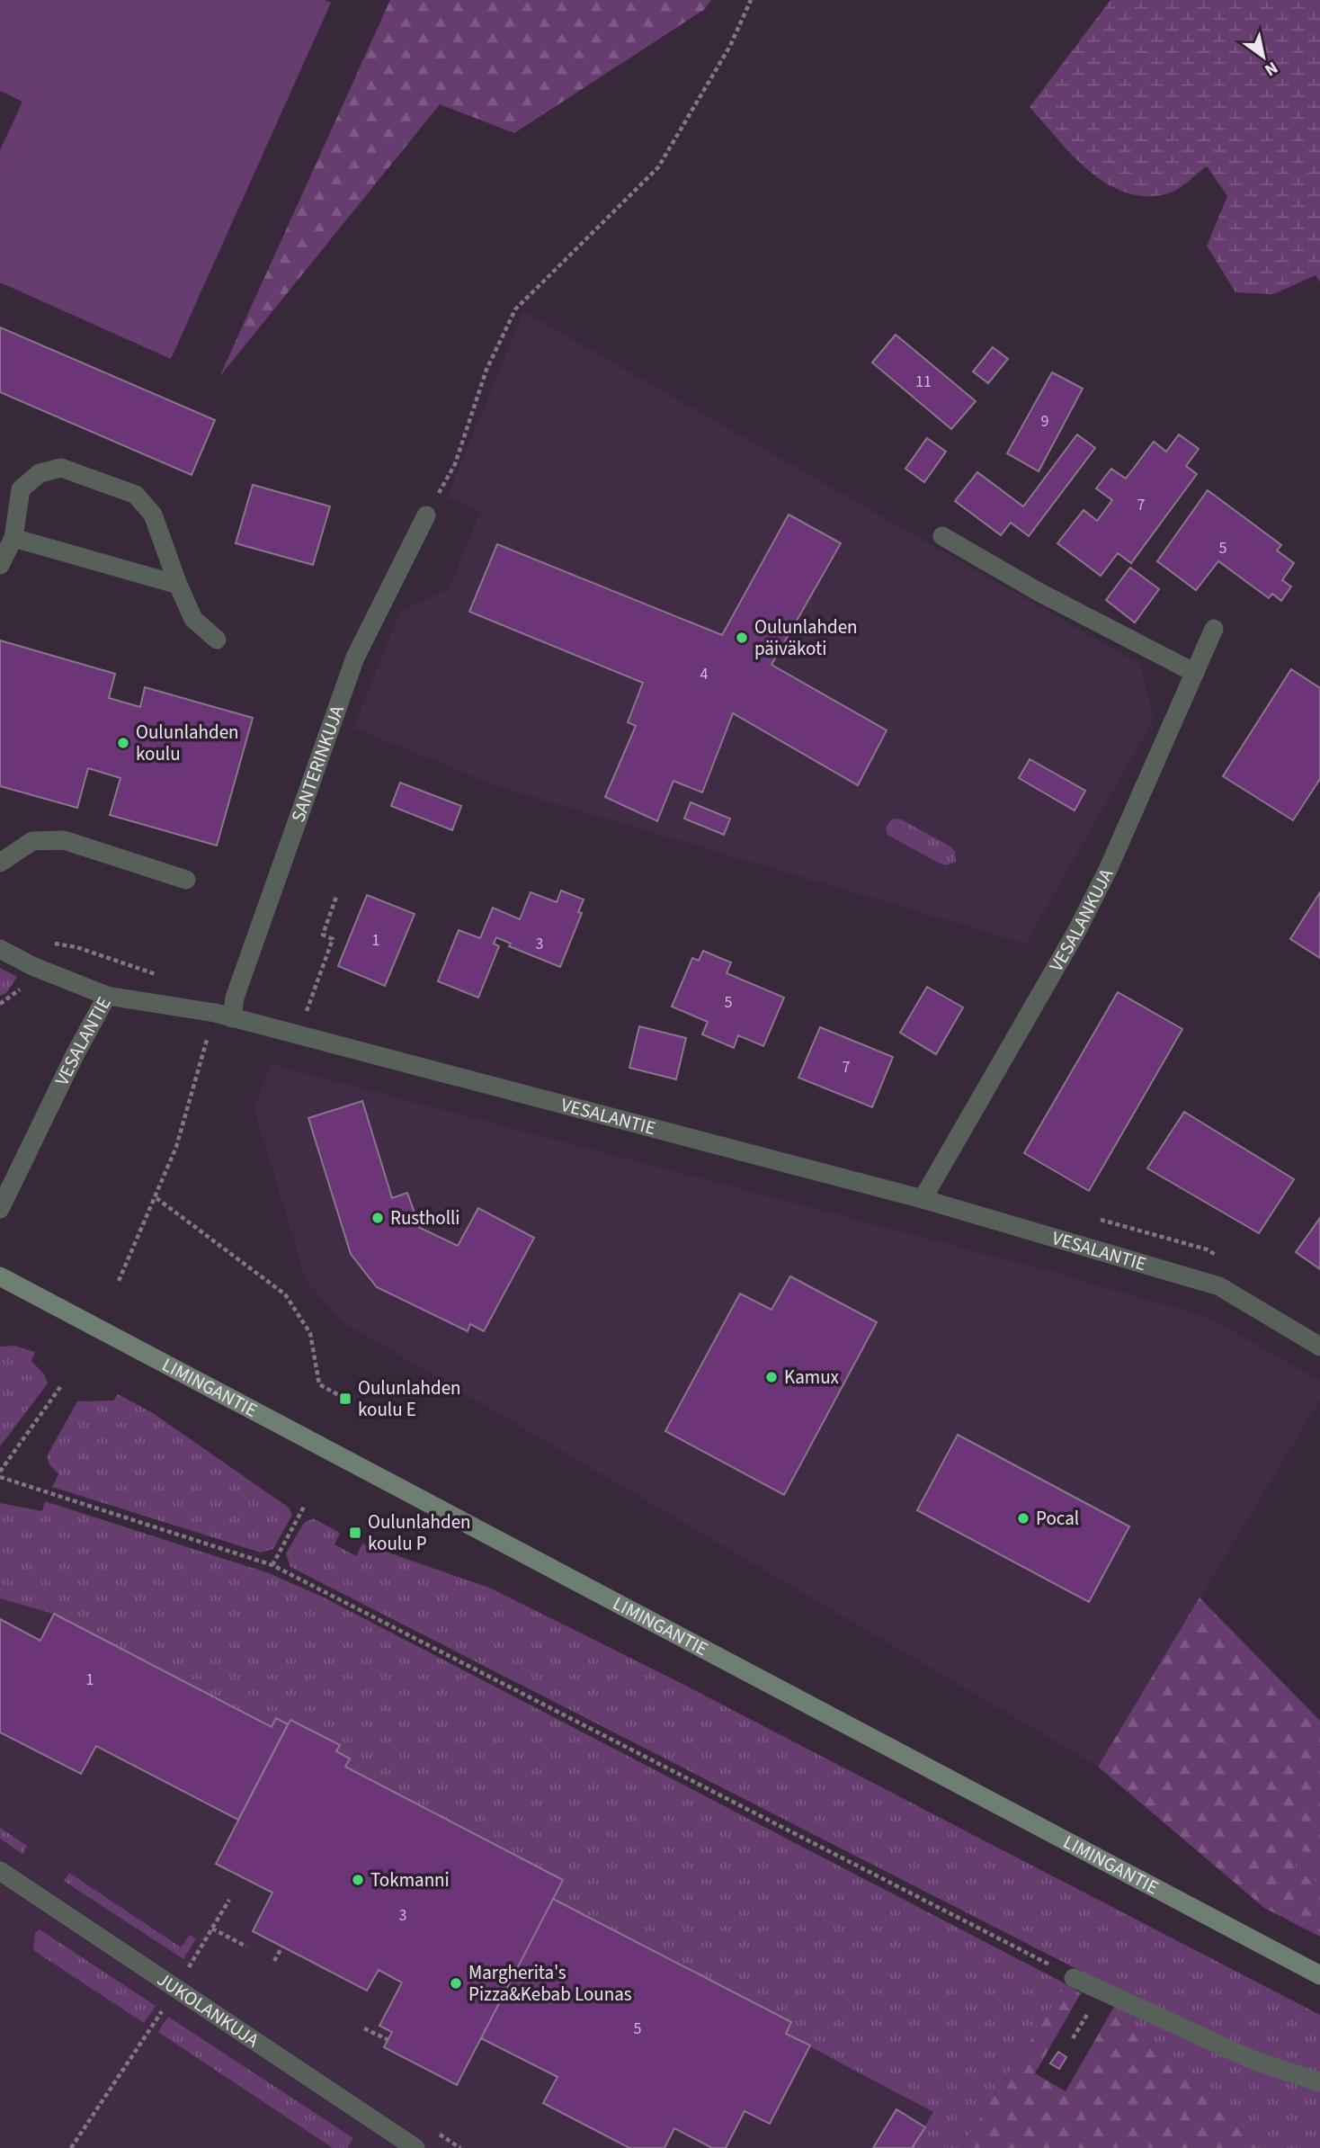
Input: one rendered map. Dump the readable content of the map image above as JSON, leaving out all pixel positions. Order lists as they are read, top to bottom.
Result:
{
  "streets": {
    "main road": ["LIMINGANTIE"],
    "street": [
      "SANTERINKUJA",
      "VESALANKUJA",
      "VESALANTIE",
      "JUKOLANKUJA"
    ]
  },
  "crossings": [
    ["SANTERINKUJA", "VESALANTIE"],
    ["VESALANKUJA", "VESALANTIE"]
  ],
  "places": {
    "other": [
      "Oulunlahden päiväkoti",
      "Oulunlahden koulu",
      "Rustholli",
      "Kamux",
      "Pocal",
      "Tokmanni",
      "Margherita's Pizza&Kebab Lounas"
    ],
    "transit": ["Oulunlahden koulu E", "Oulunlahden koulu P"]
  },
  "house_numbers": [
    "11",
    "9",
    "7",
    "5",
    "4",
    "1",
    "3",
    "5",
    "7",
    "1",
    "3",
    "5"
  ],
  "north": "bottom right"
}
